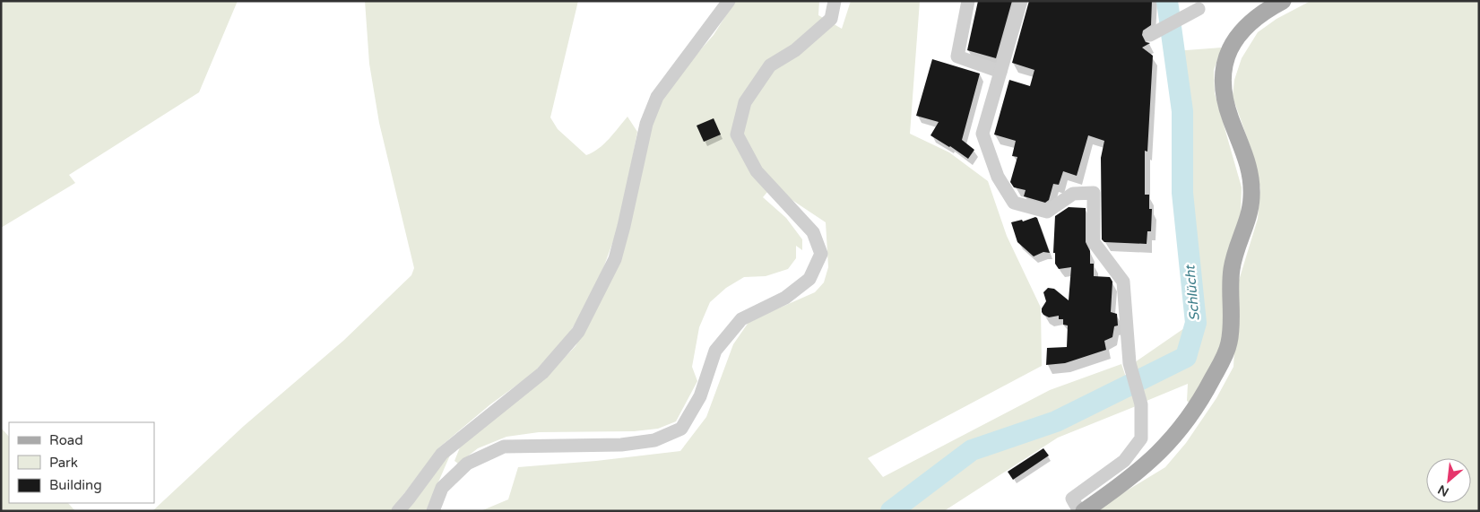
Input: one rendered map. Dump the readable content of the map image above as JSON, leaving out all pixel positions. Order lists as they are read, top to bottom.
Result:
{
  "water": ["Schlücht"],
  "legend": ["Road", "Park", "Building"],
  "north": "bottom left"
}
